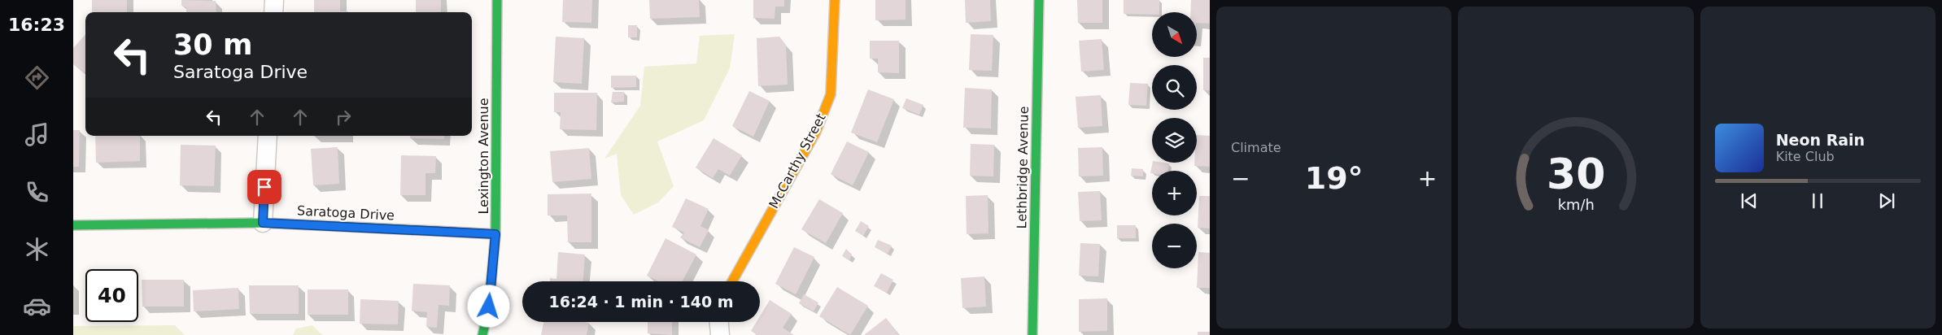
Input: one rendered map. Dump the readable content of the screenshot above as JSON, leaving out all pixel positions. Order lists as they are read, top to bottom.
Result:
{
  "streets": {
    "street": [
      "Lexington Avenue",
      "McCarthy Street",
      "Lethbridge Avenue",
      "Saratoga Drive"
    ]
  },
  "crossings": [
    ["Lexington Avenue", "Saratoga Drive"]
  ],
  "north": "bottom right",
  "page": {
    "tabs": "16:23",
    "tile": "Climate",
    "map_buttons": ["+", "−"],
    "turn": ["30 m", "Saratoga Drive"],
    "song": ["Neon Rain", "Kite Club"],
    "heat": ["−", "19°", "+"],
    "limit": "40",
    "trip": "16:24 · 1 min · 140 m",
    "gauge": ["30", "km/h"]
  }
}
